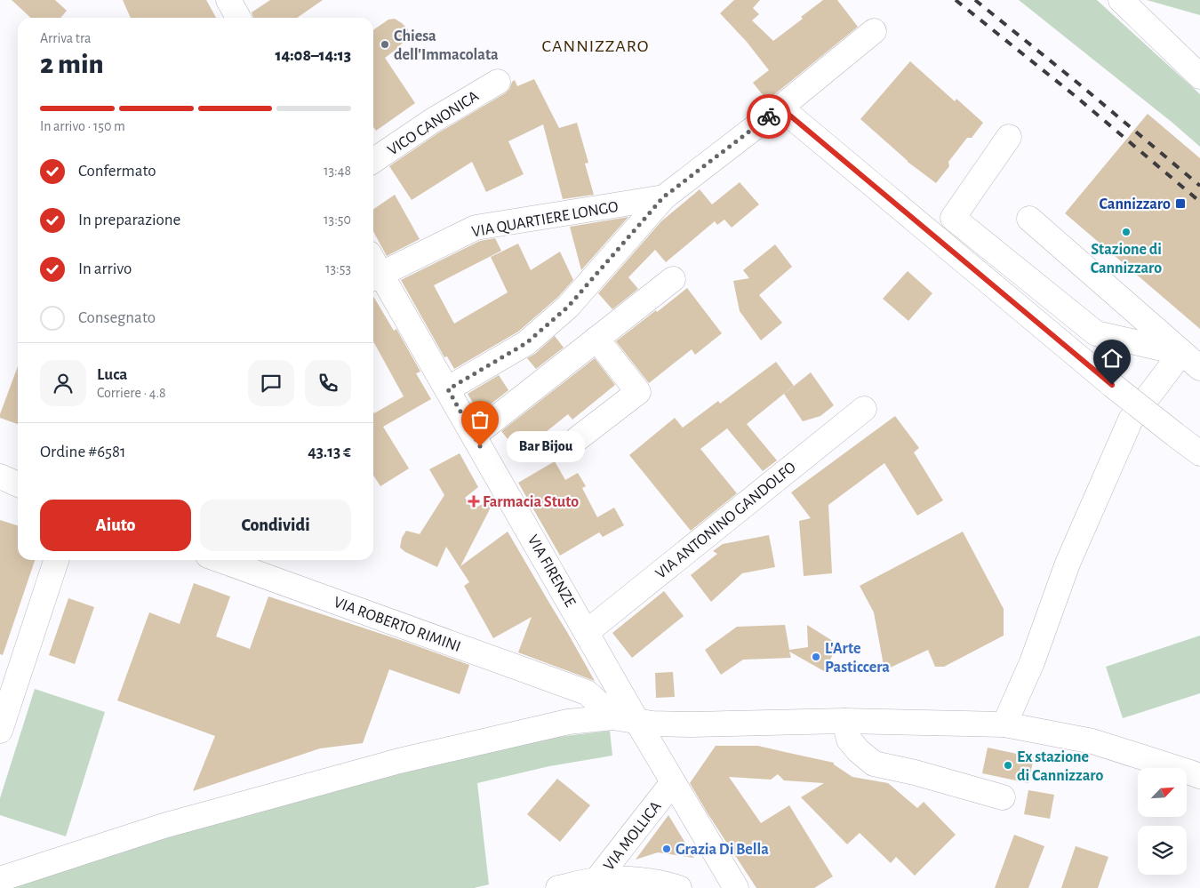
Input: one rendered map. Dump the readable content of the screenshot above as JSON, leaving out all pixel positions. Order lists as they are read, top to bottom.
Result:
{
  "streets": {
    "street": [
      "VICO CANONICA",
      "VIA QUARTIERE LONGO",
      "VIA ANTONINO GANDOLFO",
      "VIA FIRENZE",
      "VIA ROBERTO RIMINI",
      "VIA MOLLICA"
    ]
  },
  "crossings": [
    ["VIA QUARTIERE LONGO", "VIA FIRENZE"],
    ["VIA ANTONINO GANDOLFO", "VIA FIRENZE"],
    ["VIA FIRENZE", "VIA MOLLICA"]
  ],
  "districts": ["CANNIZZARO"],
  "places": {
    "other": [
      "Chiesa dell'Immacolata",
      "Stazione di Cannizzaro",
      "Bar Bijou",
      "L'Arte Pasticcera",
      "Ex stazione di Cannizzaro",
      "Grazia Di Bella"
    ],
    "transit": ["Cannizzaro"],
    "health": ["Farmacia Stuto"]
  },
  "north": "top right",
  "page": {
    "heading": ["2 min", "Arriva tra", "14:08–14:13"],
    "panel": [
      "Luca",
      "Corriere · 4.8",
      "Ordine #6581",
      "43.13 €"
    ],
    "bar": "In arrivo · 150 m",
    "list": [
      ["Confermato", "13:48"],
      ["In preparazione", "13:50"],
      ["In arrivo", "13:53"],
      "Consegnato"
    ],
    "bubble": "Bar Bijou",
    "buttons": ["Aiuto", "Condividi"]
  }
}
